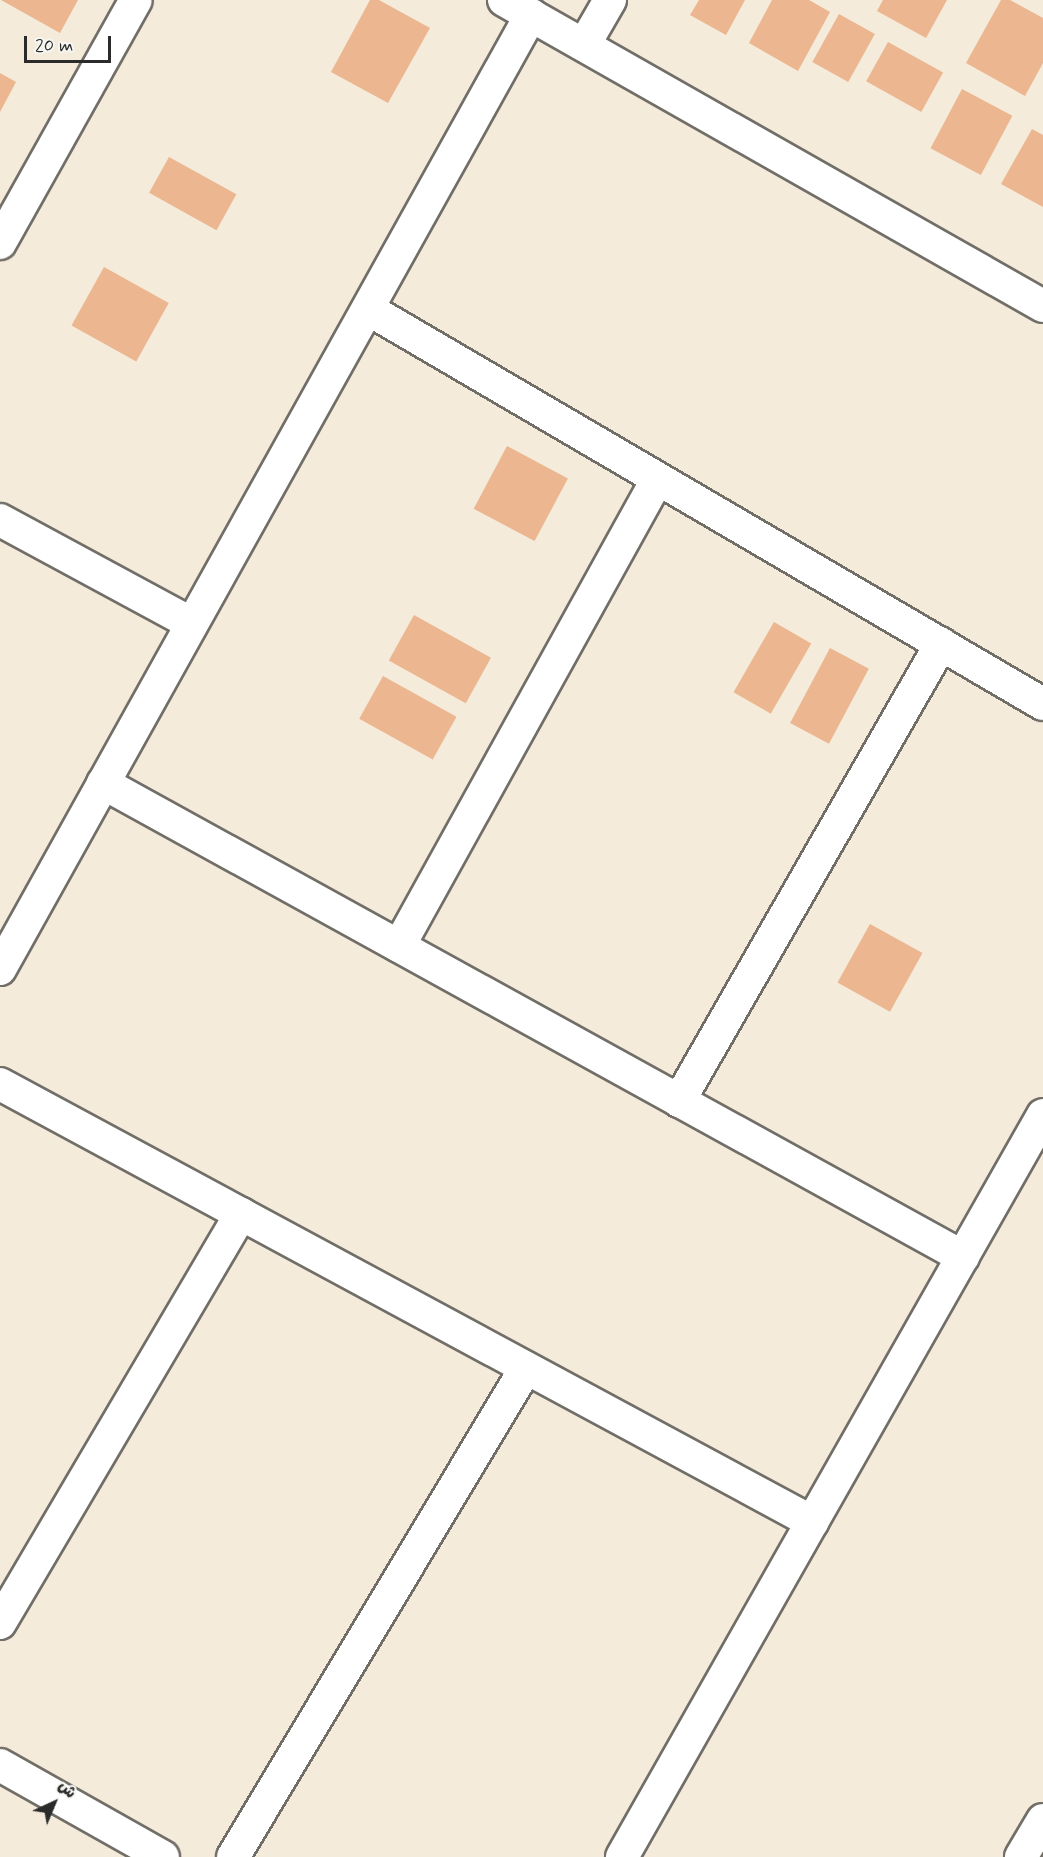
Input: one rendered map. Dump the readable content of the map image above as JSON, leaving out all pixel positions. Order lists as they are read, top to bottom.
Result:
{
  "scale_bar": "20 m",
  "north": "top right"
}
